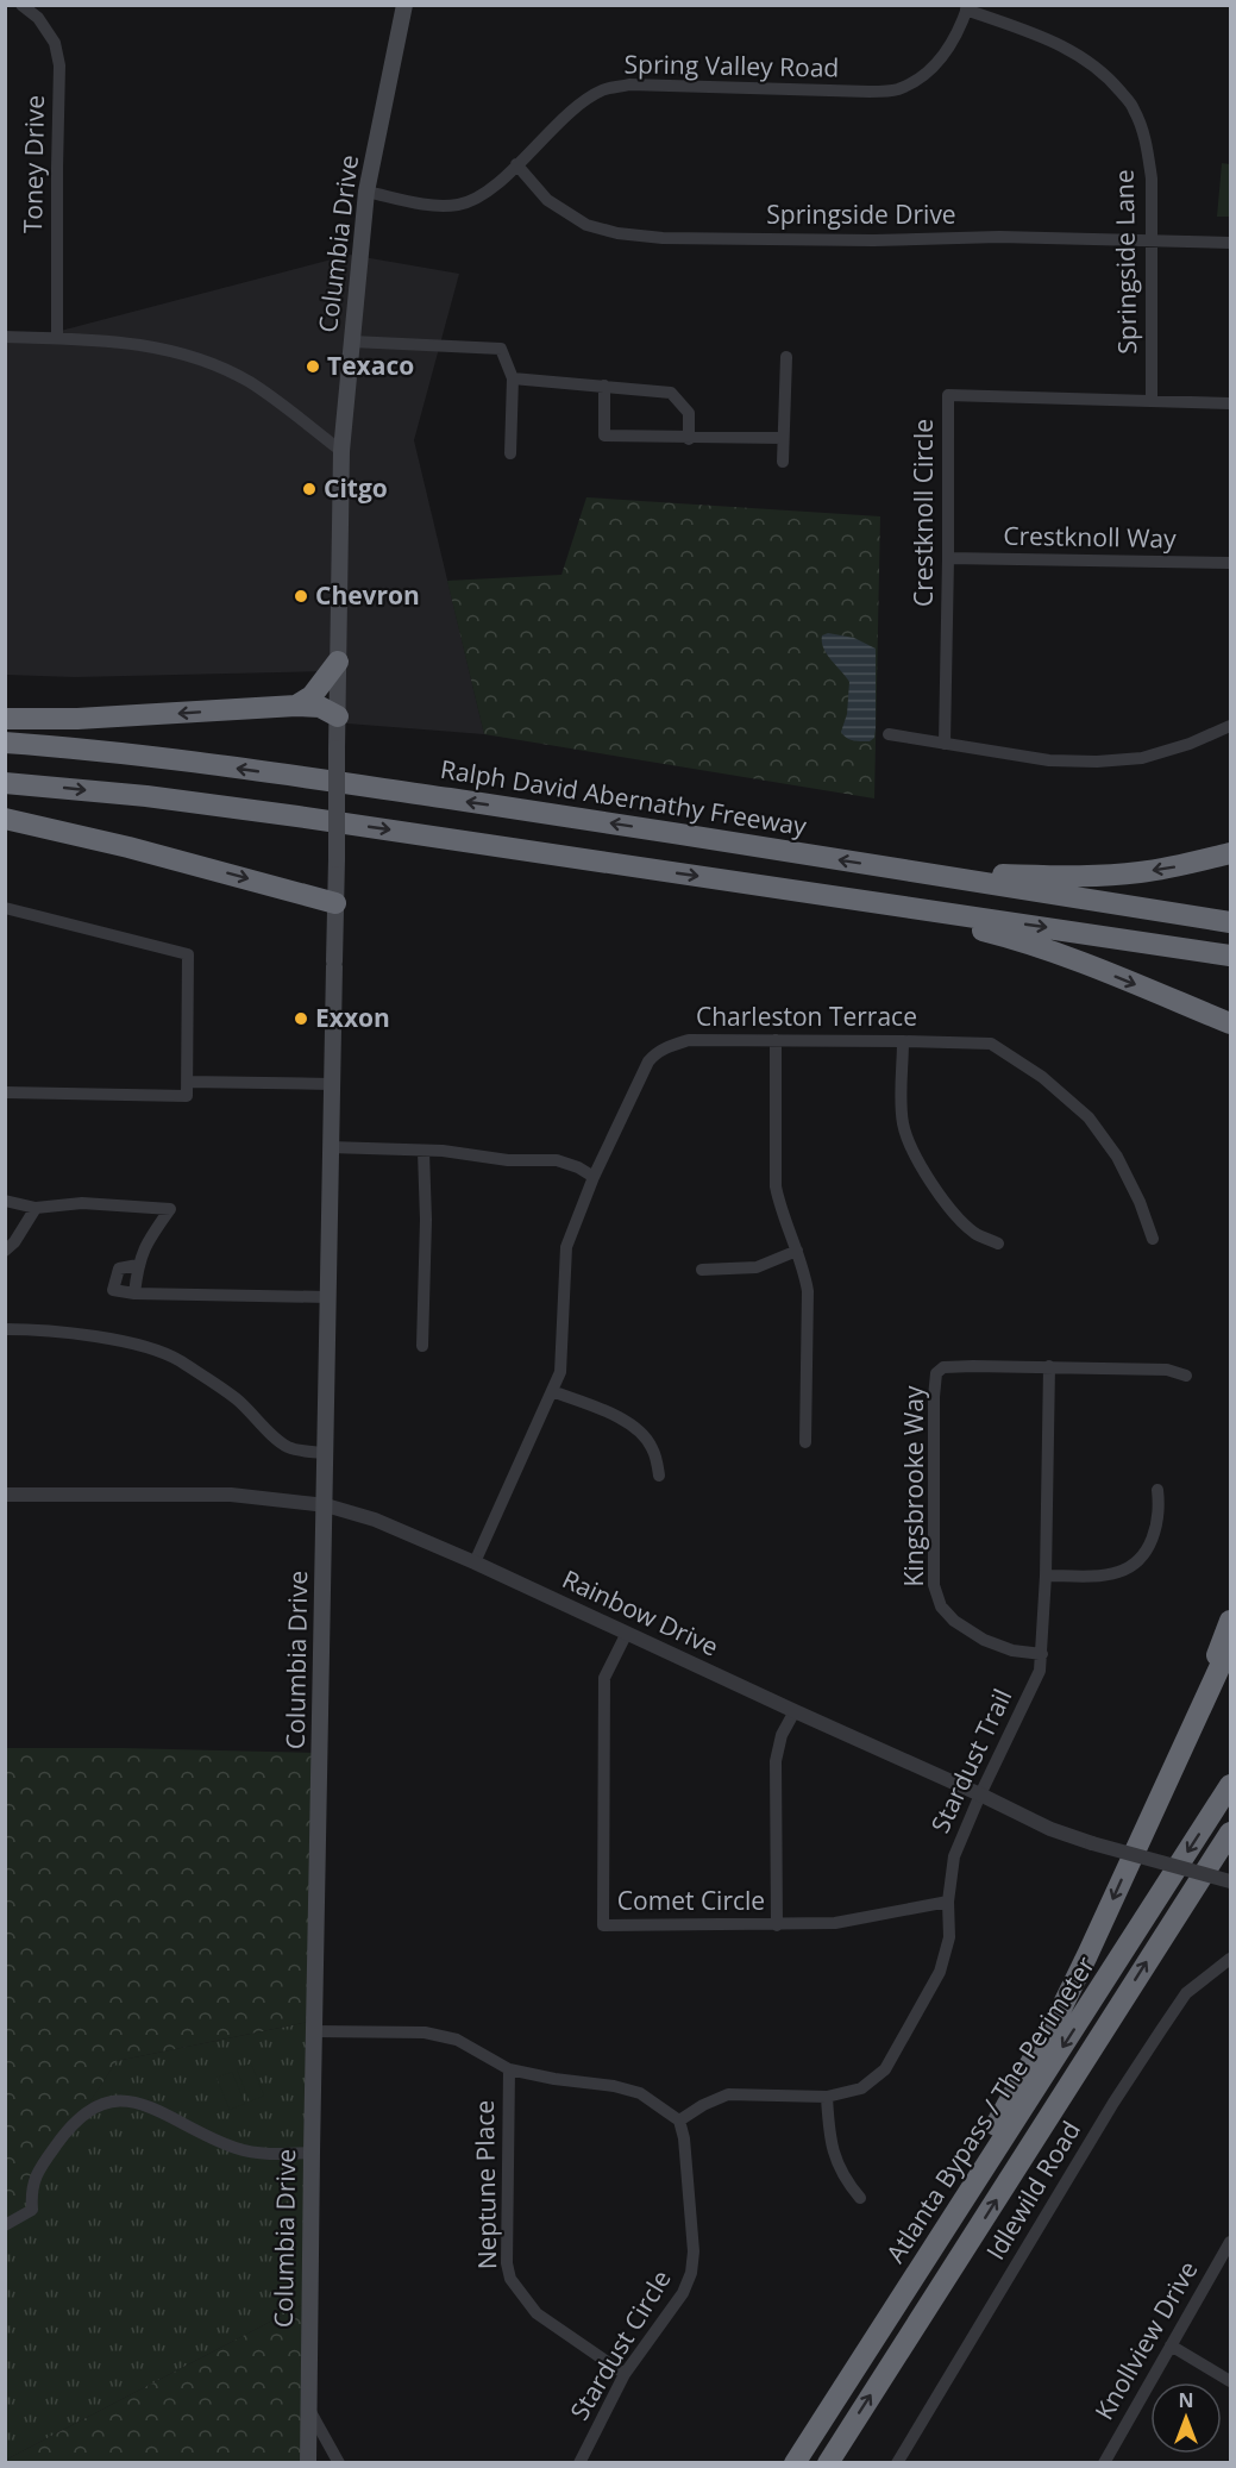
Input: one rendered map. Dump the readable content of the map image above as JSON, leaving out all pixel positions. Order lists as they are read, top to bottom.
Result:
{
  "streets": {
    "highway": ["Ralph David Abernathy Freeway", "Atlanta Bypass / The Perimeter"],
    "main road": ["Columbia Drive"],
    "street": [
      "Spring Valley Road",
      "Toney Drive",
      "Springside Drive",
      "Springside Lane",
      "Crestknoll Circle",
      "Crestknoll Way",
      "Charleston Terrace",
      "Kingsbrooke Way",
      "Rainbow Drive",
      "Stardust Trail",
      "Comet Circle",
      "Neptune Place",
      "Idlewild Road",
      "Knollview Drive",
      "Stardust Circle"
    ]
  },
  "crossings": [
    ["Spring Valley Road", "Springside Drive"],
    ["Spring Valley Road", "Columbia Drive"],
    ["Spring Valley Road", "Springside Lane"],
    ["Springside Drive", "Springside Lane"],
    ["Columbia Drive", "Rainbow Drive"],
    ["Springside Lane", "Crestknoll Circle"],
    ["Crestknoll Circle", "Crestknoll Way"],
    ["Charleston Terrace", "Rainbow Drive"],
    ["Kingsbrooke Way", "Stardust Trail"],
    ["Rainbow Drive", "Stardust Trail"],
    ["Rainbow Drive", "Comet Circle"],
    ["Stardust Trail", "Comet Circle"],
    ["Stardust Trail", "Stardust Circle"],
    ["Neptune Place", "Stardust Circle"]
  ],
  "places": [
    "Texaco",
    "Citgo",
    "Chevron",
    "Exxon"
  ],
  "north": "top"
}
